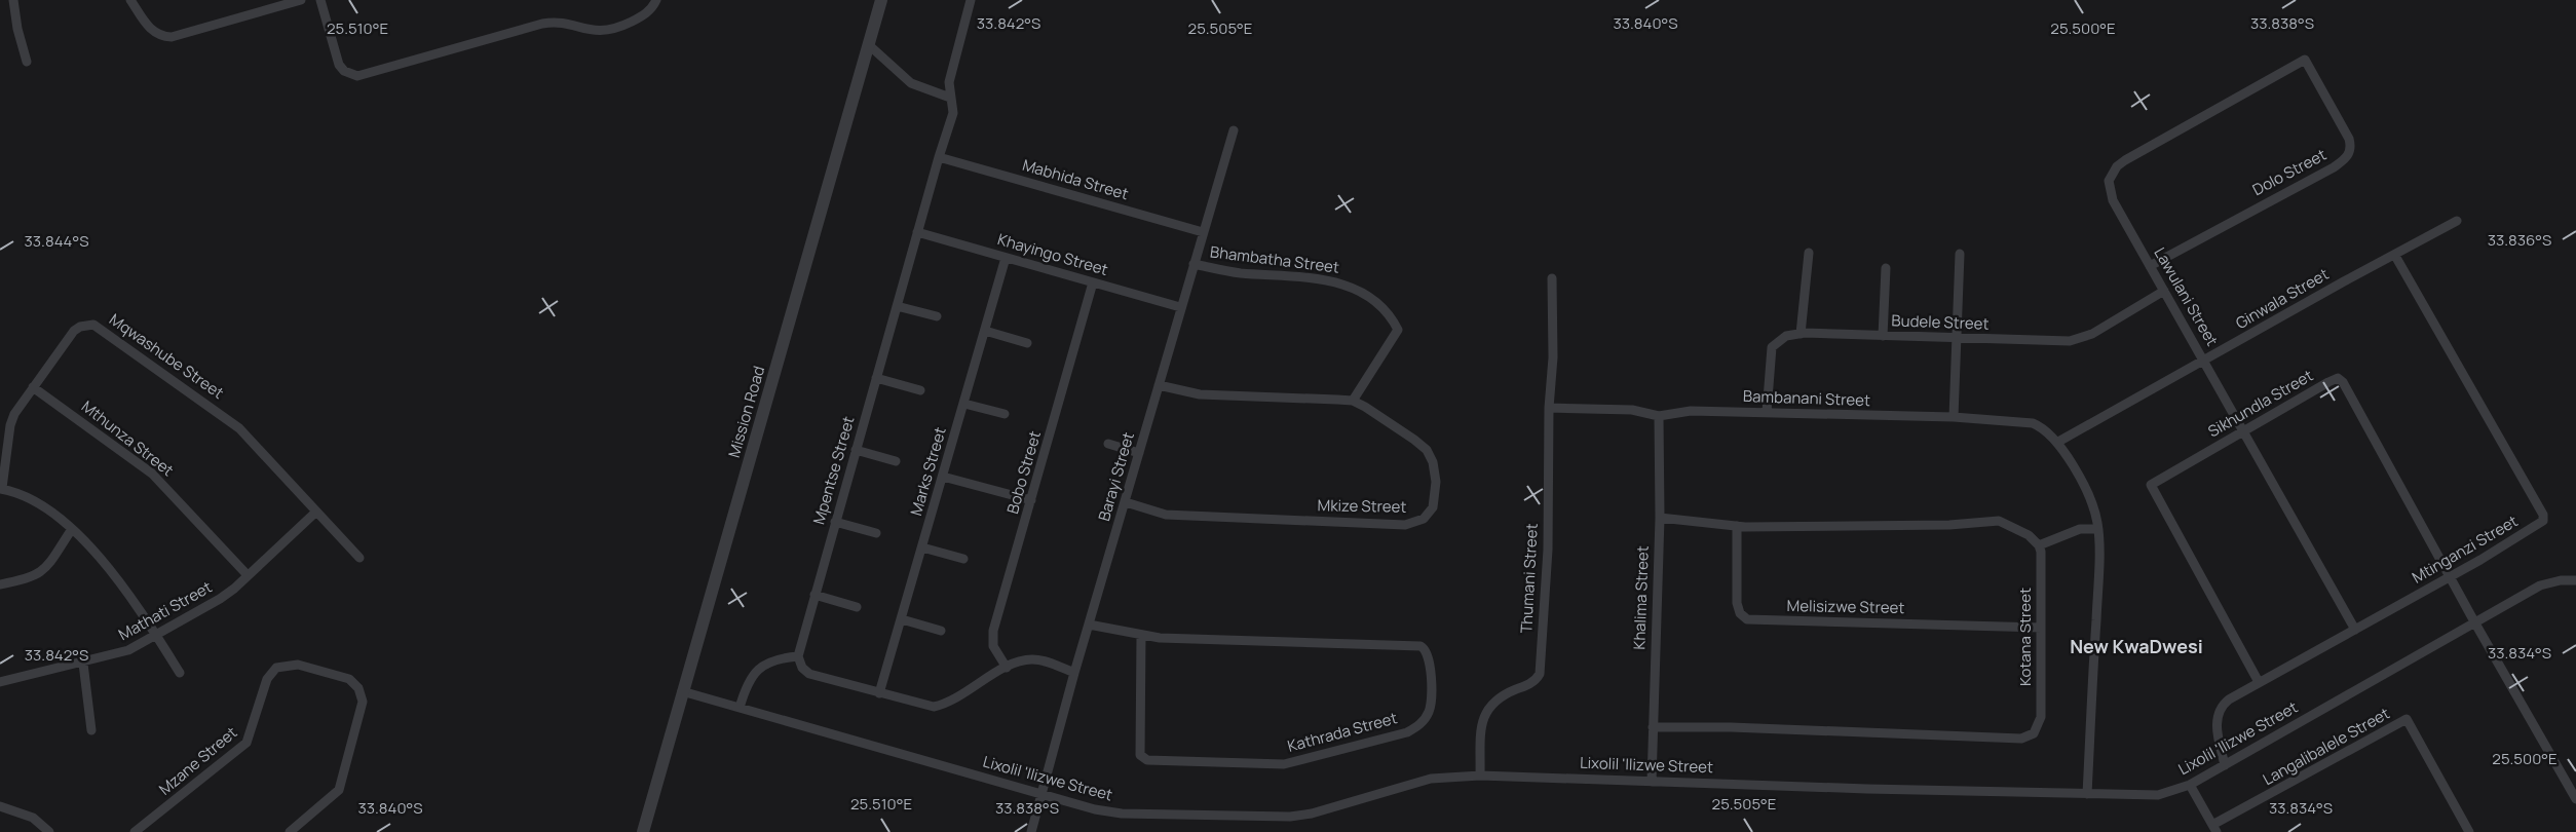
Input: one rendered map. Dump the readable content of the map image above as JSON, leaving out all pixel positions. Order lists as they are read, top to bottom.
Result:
{
  "streets": {
    "street": [
      "Dolo Street",
      "Mabhida Street",
      "Khayingo Street",
      "Bhambatha Street",
      "Lawulani Street",
      "Ginwala Street",
      "Budele Street",
      "Mqwashube Street",
      "Bambanani Street",
      "Sikhundla Street",
      "Mission Road",
      "Mthunza Street",
      "Mpentse Street",
      "Marks Street",
      "Bobo Street",
      "Barayi Street",
      "Mkize Street",
      "Mtinganzi Street",
      "Thumani Street",
      "Khalima Street",
      "Melisizwe Street",
      "Mathati Street",
      "Kotana Street",
      "Kathrada Street",
      "Lixolil 'Ilizwe Street",
      "Langalibalele Street",
      "Mzane Street"
    ]
  },
  "crossings": [
    ["Dolo Street", "Lawulani Street"],
    ["Mabhida Street", "Mpentse Street"],
    ["Mabhida Street", "Barayi Street"],
    ["Khayingo Street", "Mpentse Street"],
    ["Khayingo Street", "Marks Street"],
    ["Khayingo Street", "Bobo Street"],
    ["Khayingo Street", "Barayi Street"],
    ["Bhambatha Street", "Barayi Street"],
    ["Bhambatha Street", "Mkize Street"],
    ["Lawulani Street", "Ginwala Street"],
    ["Lawulani Street", "Budele Street"],
    ["Lawulani Street", "Sikhundla Street"],
    ["Lawulani Street", "Mtinganzi Street"],
    ["Ginwala Street", "Bambanani Street"],
    ["Ginwala Street", "Mtinganzi Street"],
    ["Budele Street", "Bambanani Street"],
    ["Mqwashube Street", "Mthunza Street"],
    ["Mqwashube Street", "Mathati Street"],
    ["Bambanani Street", "Thumani Street"],
    ["Bambanani Street", "Khalima Street"],
    ["Sikhundla Street", "Mtinganzi Street"],
    ["Sikhundla Street", "Lixolil 'Ilizwe Street"],
    ["Mission Road", "Lixolil 'Ilizwe Street"],
    ["Mthunza Street", "Mathati Street"],
    ["Barayi Street", "Mkize Street"],
    ["Barayi Street", "Kathrada Street"],
    ["Barayi Street", "Lixolil 'Ilizwe Street"],
    ["Mtinganzi Street", "Lixolil 'Ilizwe Street"],
    ["Thumani Street", "Lixolil 'Ilizwe Street"],
    ["Khalima Street", "Kotana Street"],
    ["Khalima Street", "Lixolil 'Ilizwe Street"],
    ["Melisizwe Street", "Kotana Street"]
  ],
  "districts": ["New KwaDwesi"],
  "coordinates": [
    "33.842°S",
    "33.840°S",
    "33.838°S",
    "25.510°E",
    "25.505°E",
    "25.500°E",
    "33.836°S",
    "33.844°S",
    "33.834°S"
  ]
}
